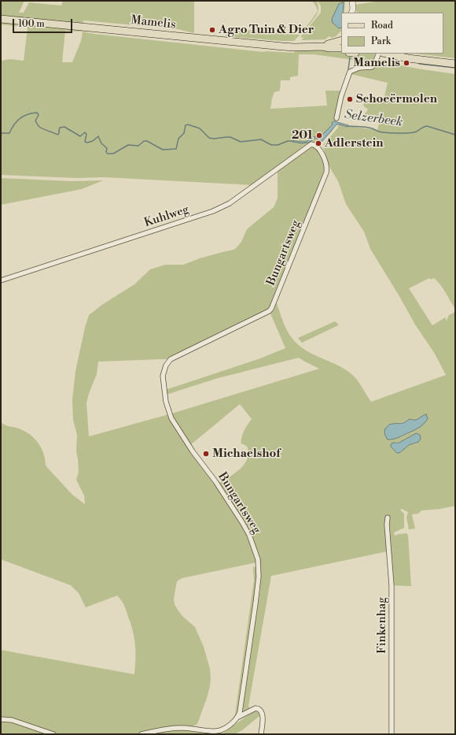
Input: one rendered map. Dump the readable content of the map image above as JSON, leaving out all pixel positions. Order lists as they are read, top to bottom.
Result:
{
  "streets": {
    "main road": ["Mamelis"],
    "street": ["Kuhlweg", "Bungartsweg", "Finkenhag"]
  },
  "crossings": [
    ["Kuhlweg", "Bungartsweg"]
  ],
  "water": ["Selzerbeek"],
  "places": [
    "Agro Tuin & Dier",
    "Mamelis",
    "Schoeërmolen",
    "201",
    "Adlerstein",
    "Michaelshof"
  ],
  "legend": ["Road", "Park"],
  "scale_bar": "100 m"
}
